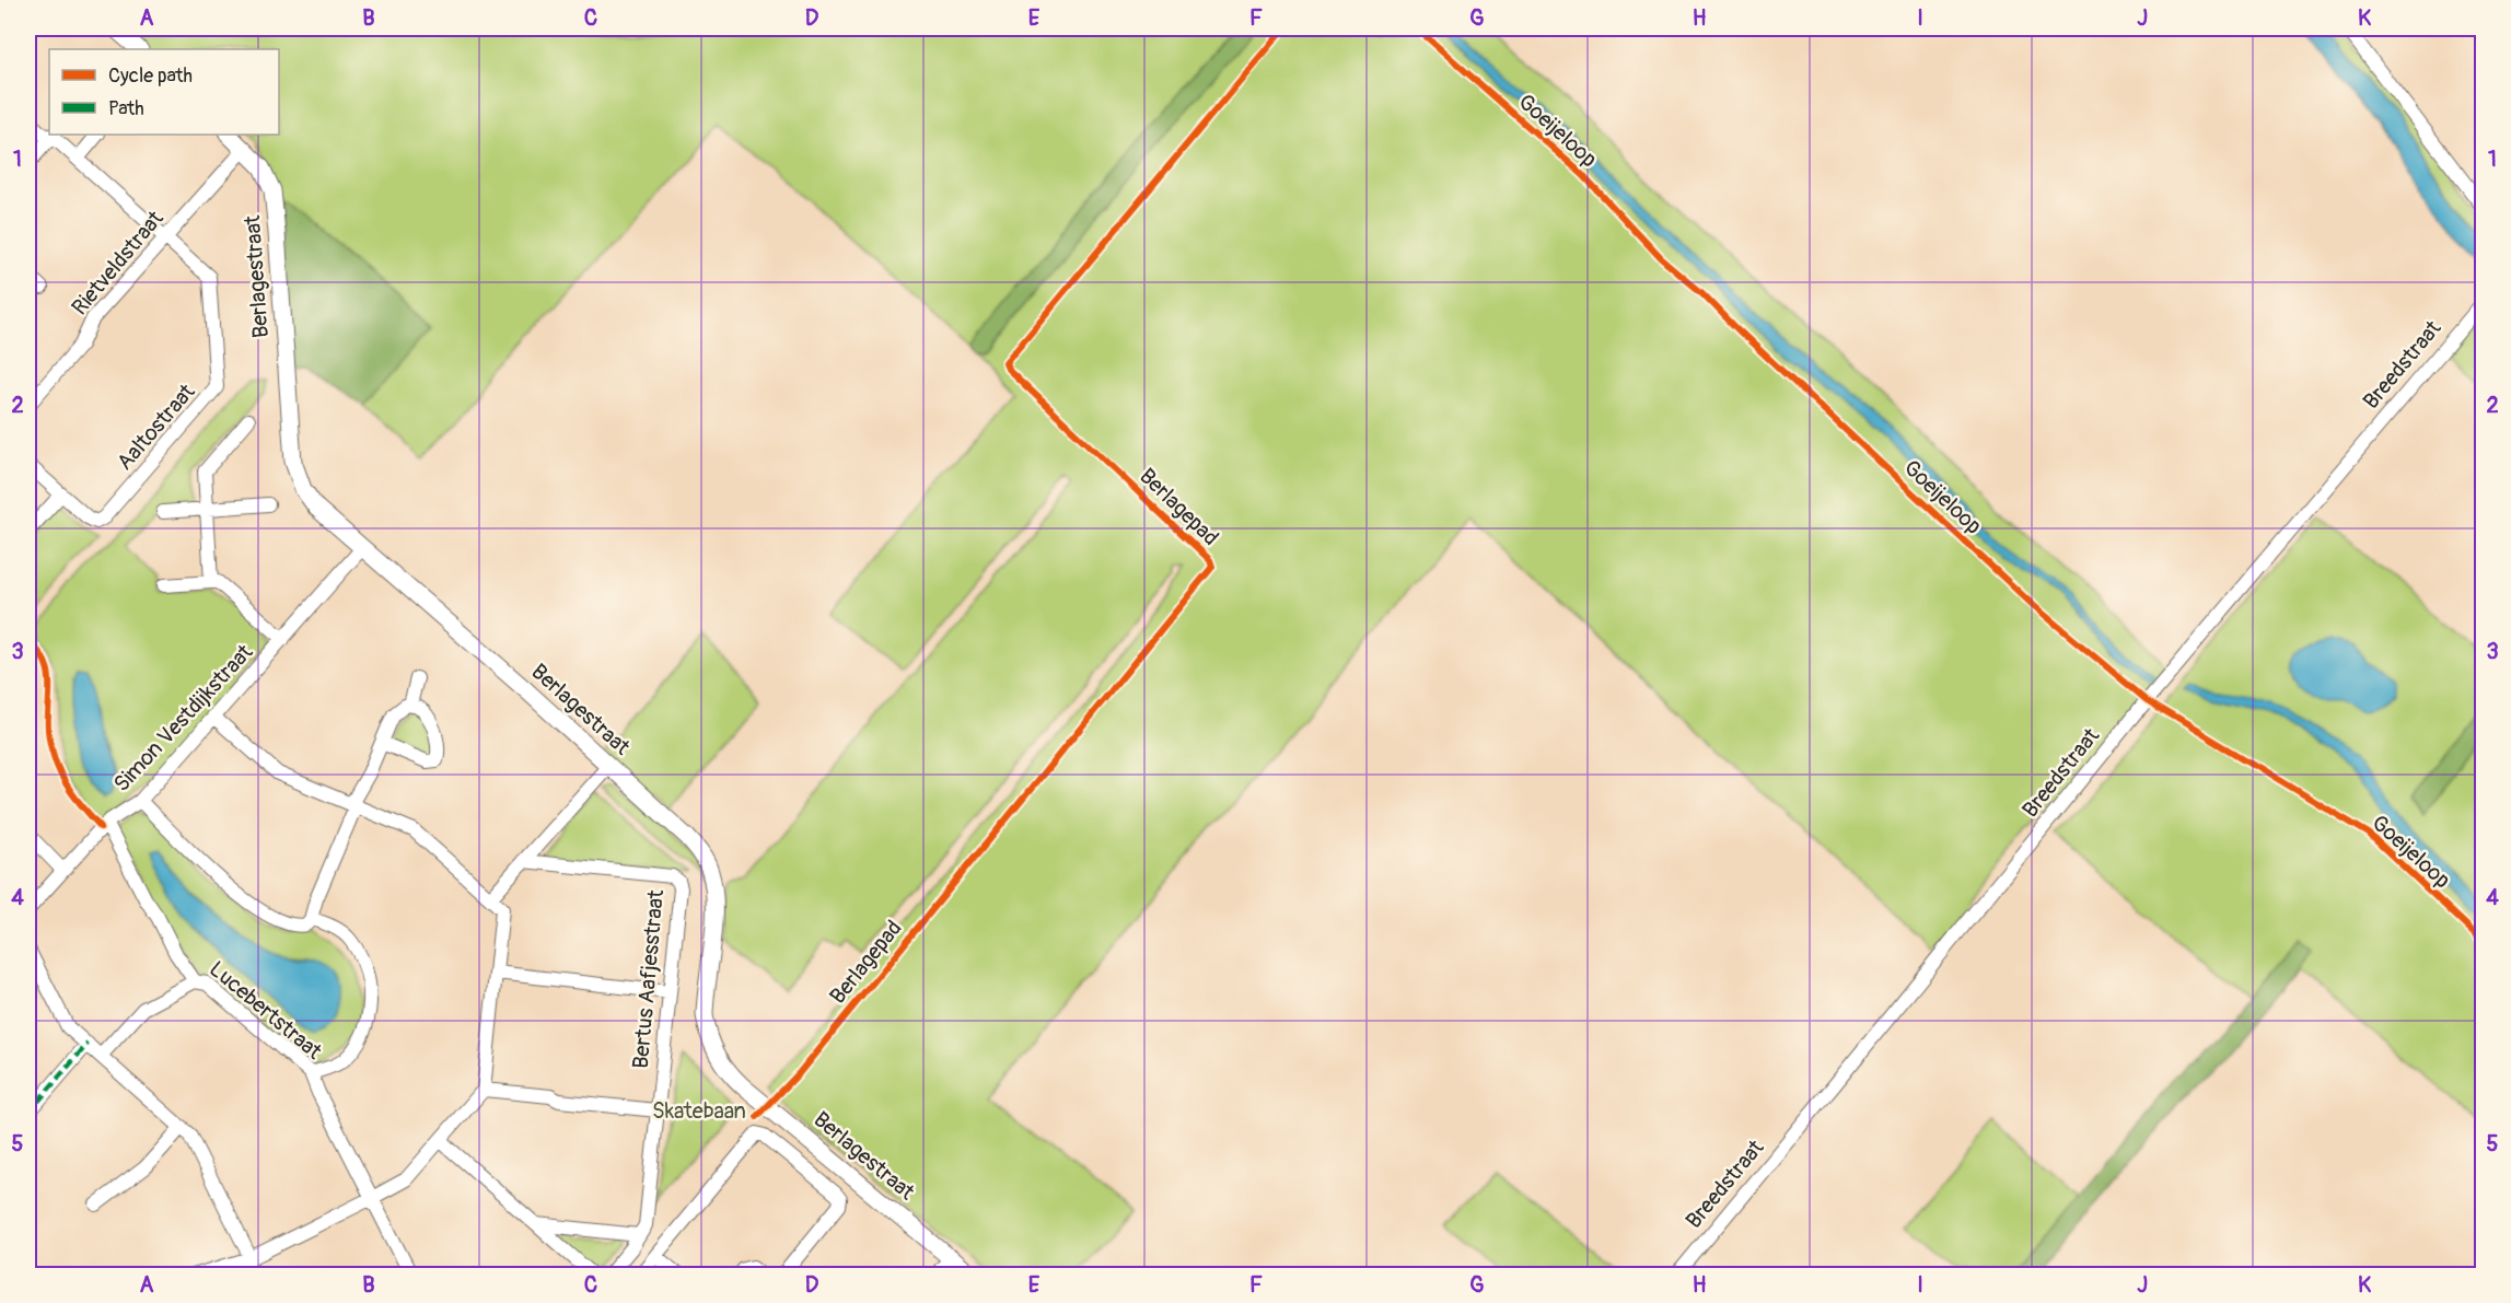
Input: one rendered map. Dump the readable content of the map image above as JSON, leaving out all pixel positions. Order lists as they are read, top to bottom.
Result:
{
  "streets": {
    "street": [
      "Rietveldstraat",
      "Berlagestraat",
      "Breedstraat",
      "Aaltostraat",
      "Simon Vestdijkstraat",
      "Bertus Aafjesstraat",
      "Lucebertstraat"
    ],
    "cycle path": ["Goeijeloop", "Berlagepad"]
  },
  "crossings": [
    ["Rietveldstraat", "Berlagestraat"],
    ["Rietveldstraat", "Aaltostraat"],
    ["Berlagestraat", "Simon Vestdijkstraat"],
    ["Simon Vestdijkstraat", "Lucebertstraat"]
  ],
  "parks": ["Skatebaan"],
  "legend": ["Cycle path", "Path"],
  "grid": {
    "columns": [
      "A",
      "B",
      "C",
      "D",
      "E",
      "F",
      "G",
      "H",
      "I",
      "J",
      "K"
    ],
    "rows": [
      "1",
      "2",
      "3",
      "4",
      "5"
    ]
  }
}
